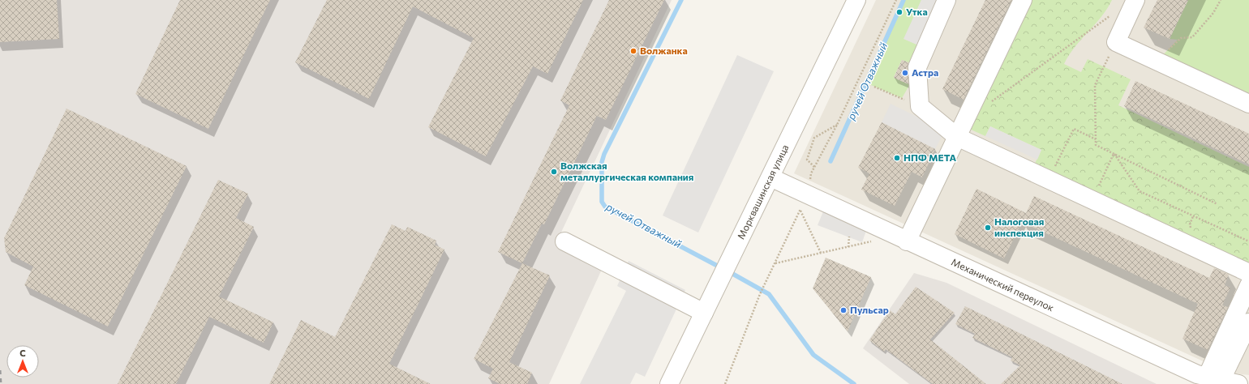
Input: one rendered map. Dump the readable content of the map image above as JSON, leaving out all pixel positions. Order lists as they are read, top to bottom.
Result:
{
  "streets": {
    "street": ["Морквашинская улица", "Механический переулок"]
  },
  "crossings": [
    ["Морквашинская улица", "Механический переулок"]
  ],
  "water": ["ручей Отважный"],
  "places": [
    "Утка",
    "Волжанка",
    "Астра",
    "НПФ МЕТА",
    "Волжская металлургическая компания",
    "Налоговая инспекция",
    "Пульсар"
  ],
  "north": "top"
}
